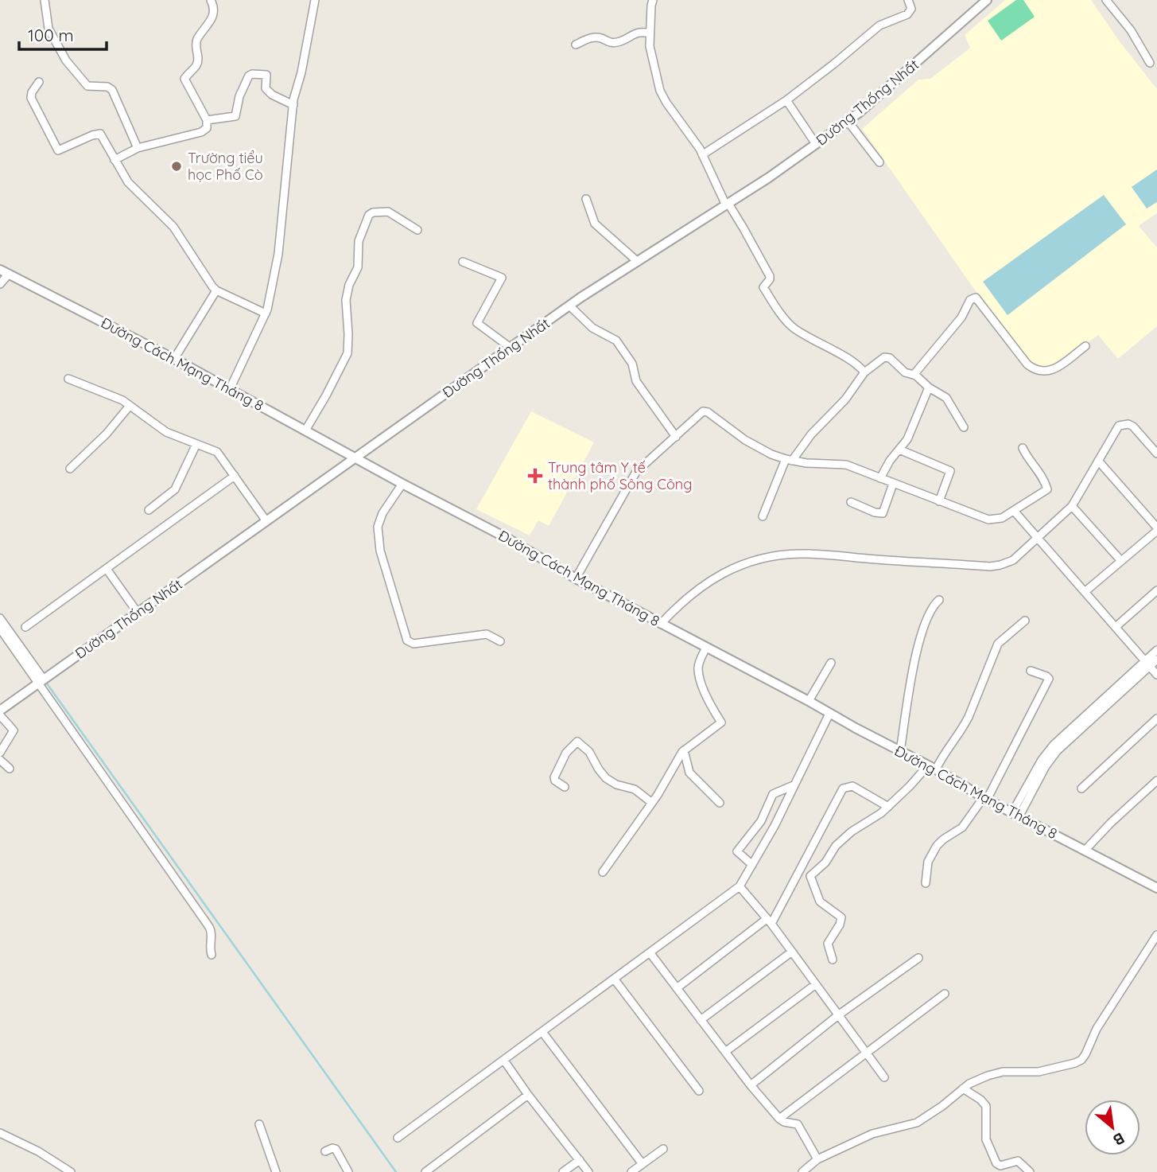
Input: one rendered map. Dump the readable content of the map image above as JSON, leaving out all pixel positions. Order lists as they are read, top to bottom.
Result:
{
  "streets": {
    "street": ["Đường Thống Nhất", "Đường Cách Mạng Tháng 8"]
  },
  "crossings": [
    ["Đường Thống Nhất", "Đường Cách Mạng Tháng 8"]
  ],
  "places": {
    "other": ["Trường tiểu học Phố Cò"],
    "health": ["Trung tâm Y tế thành phố Sông Công"]
  },
  "scale_bar": "100 m",
  "north": "bottom right"
}
